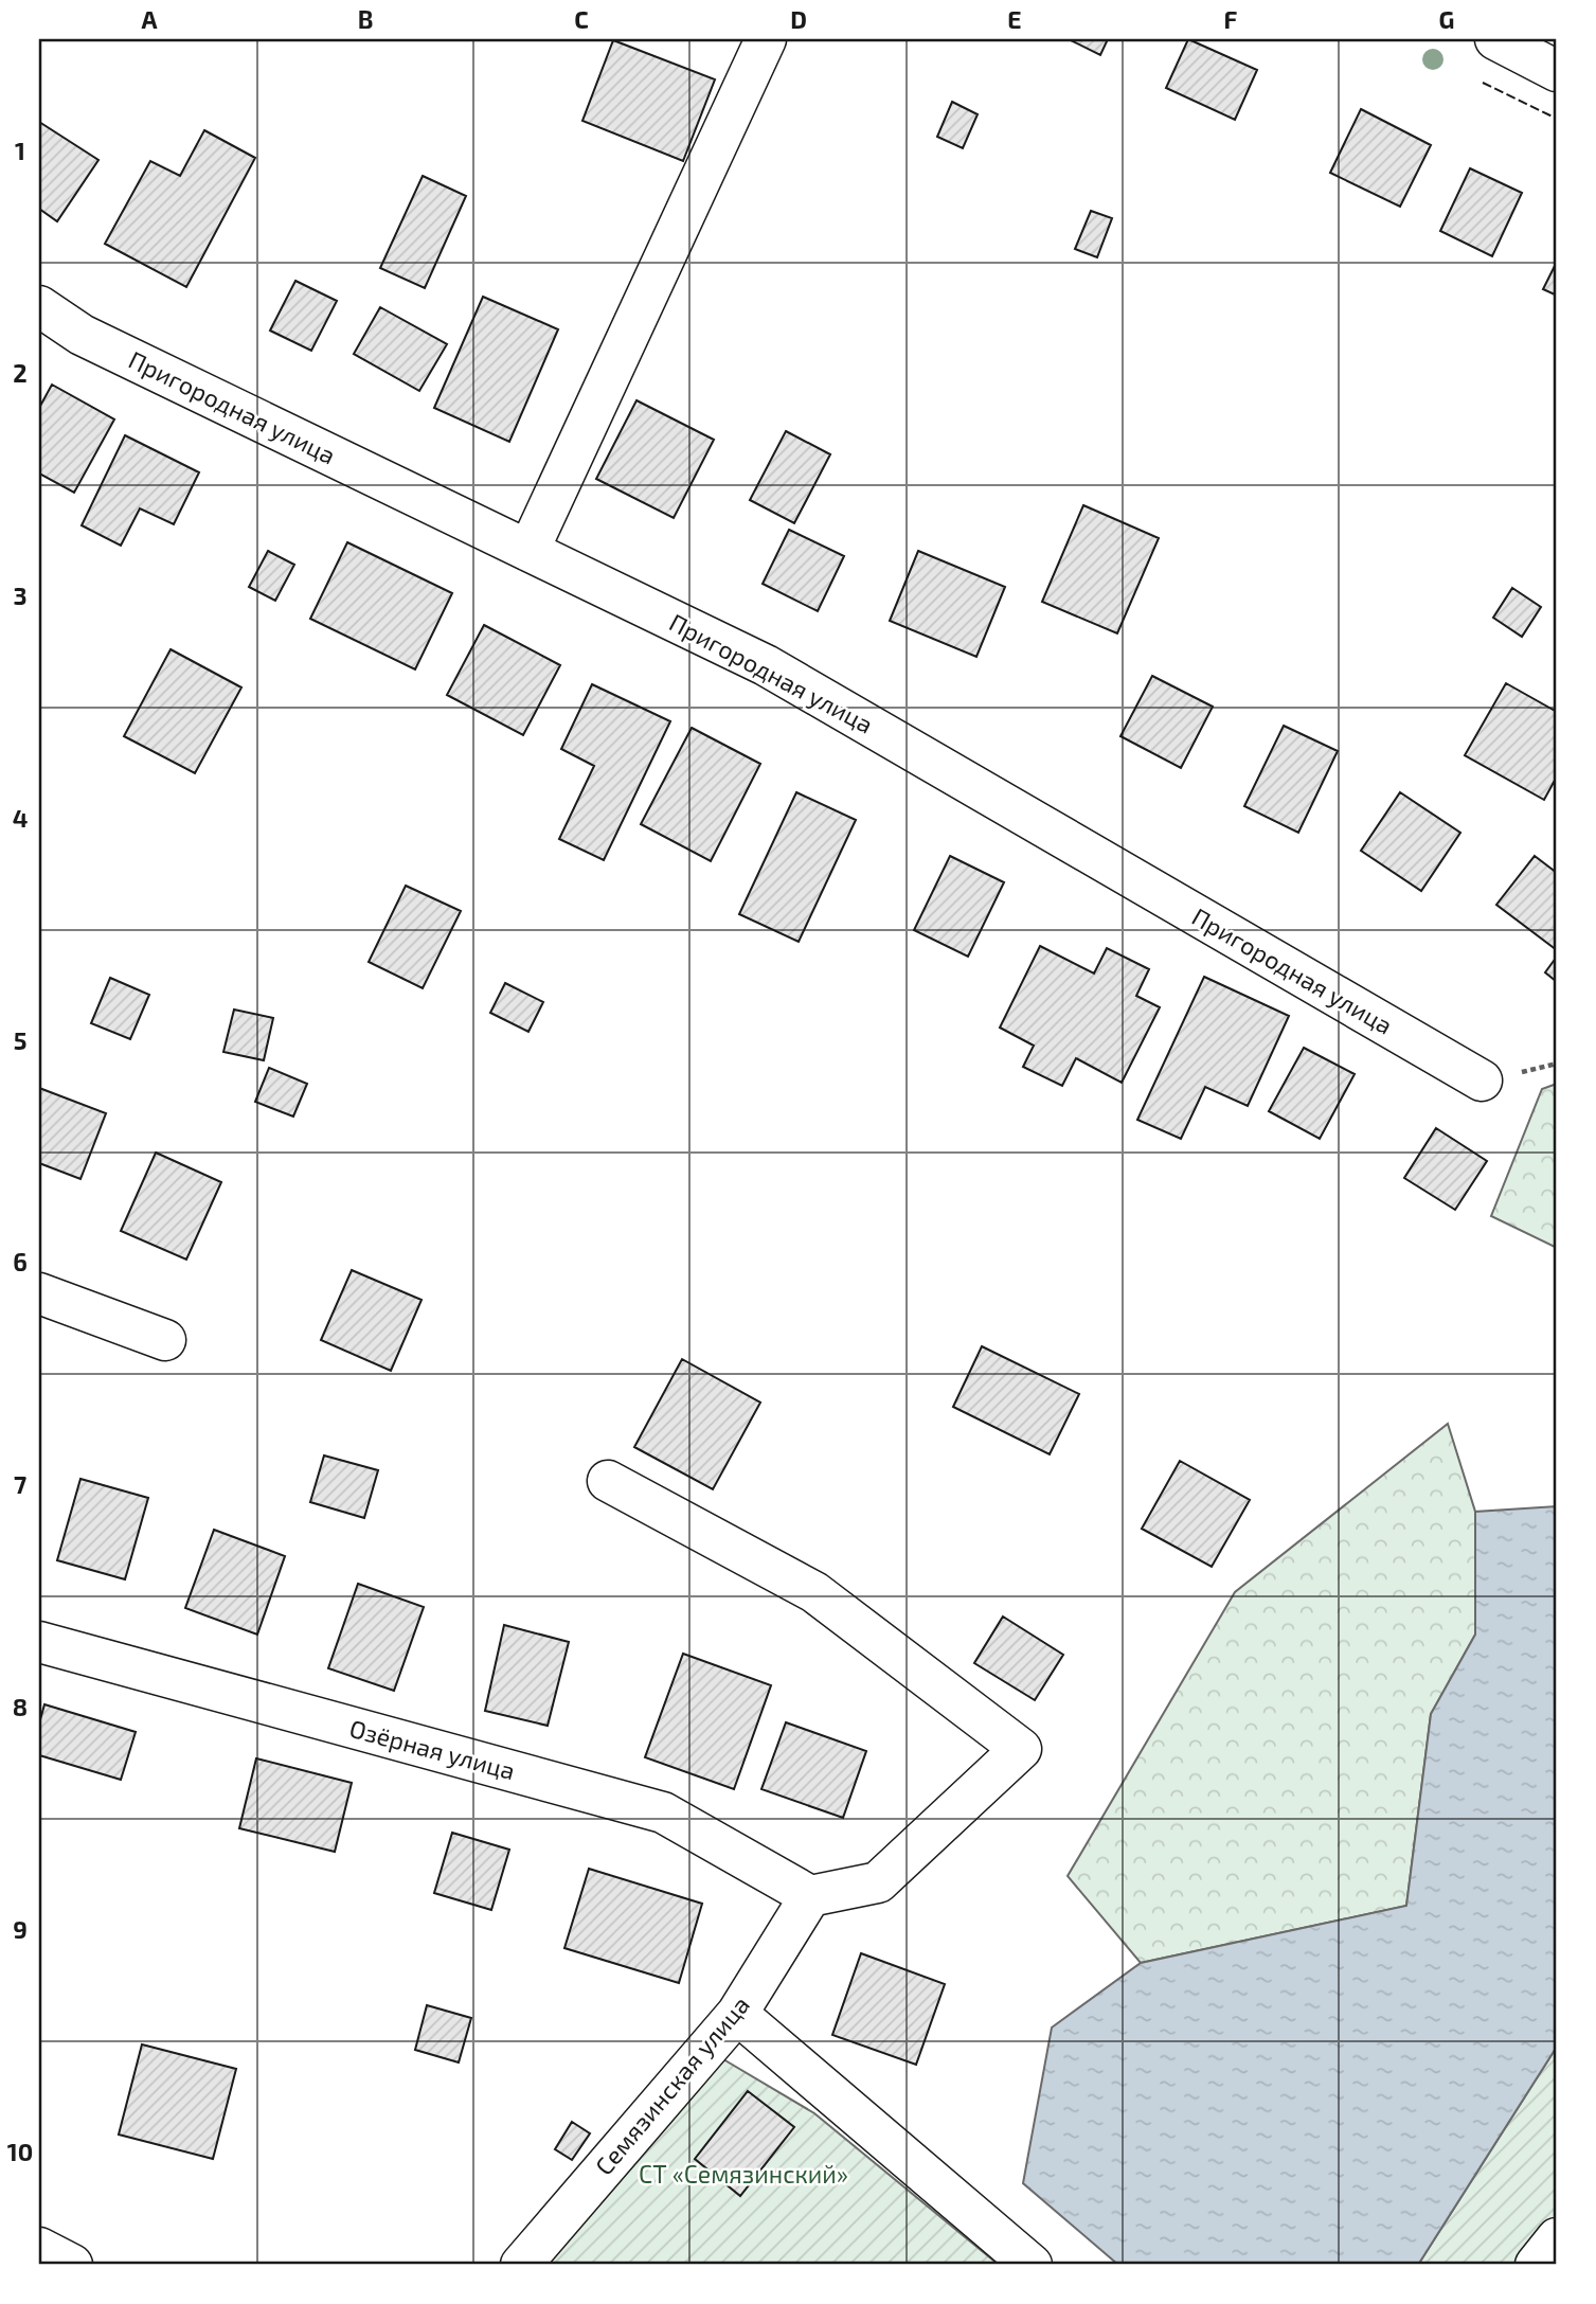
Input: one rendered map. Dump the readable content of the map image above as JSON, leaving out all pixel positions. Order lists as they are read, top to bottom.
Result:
{
  "streets": {
    "street": ["Пригородная улица", "Озёрная улица", "Семязинская улица"]
  },
  "crossings": [
    ["Озёрная улица", "Семязинская улица"]
  ],
  "parks": ["СТ «Семязинский»"],
  "grid": {
    "columns": [
      "A",
      "B",
      "C",
      "D",
      "E",
      "F",
      "G"
    ],
    "rows": [
      "1",
      "2",
      "3",
      "4",
      "5",
      "6",
      "7",
      "8",
      "9",
      "10"
    ]
  }
}
